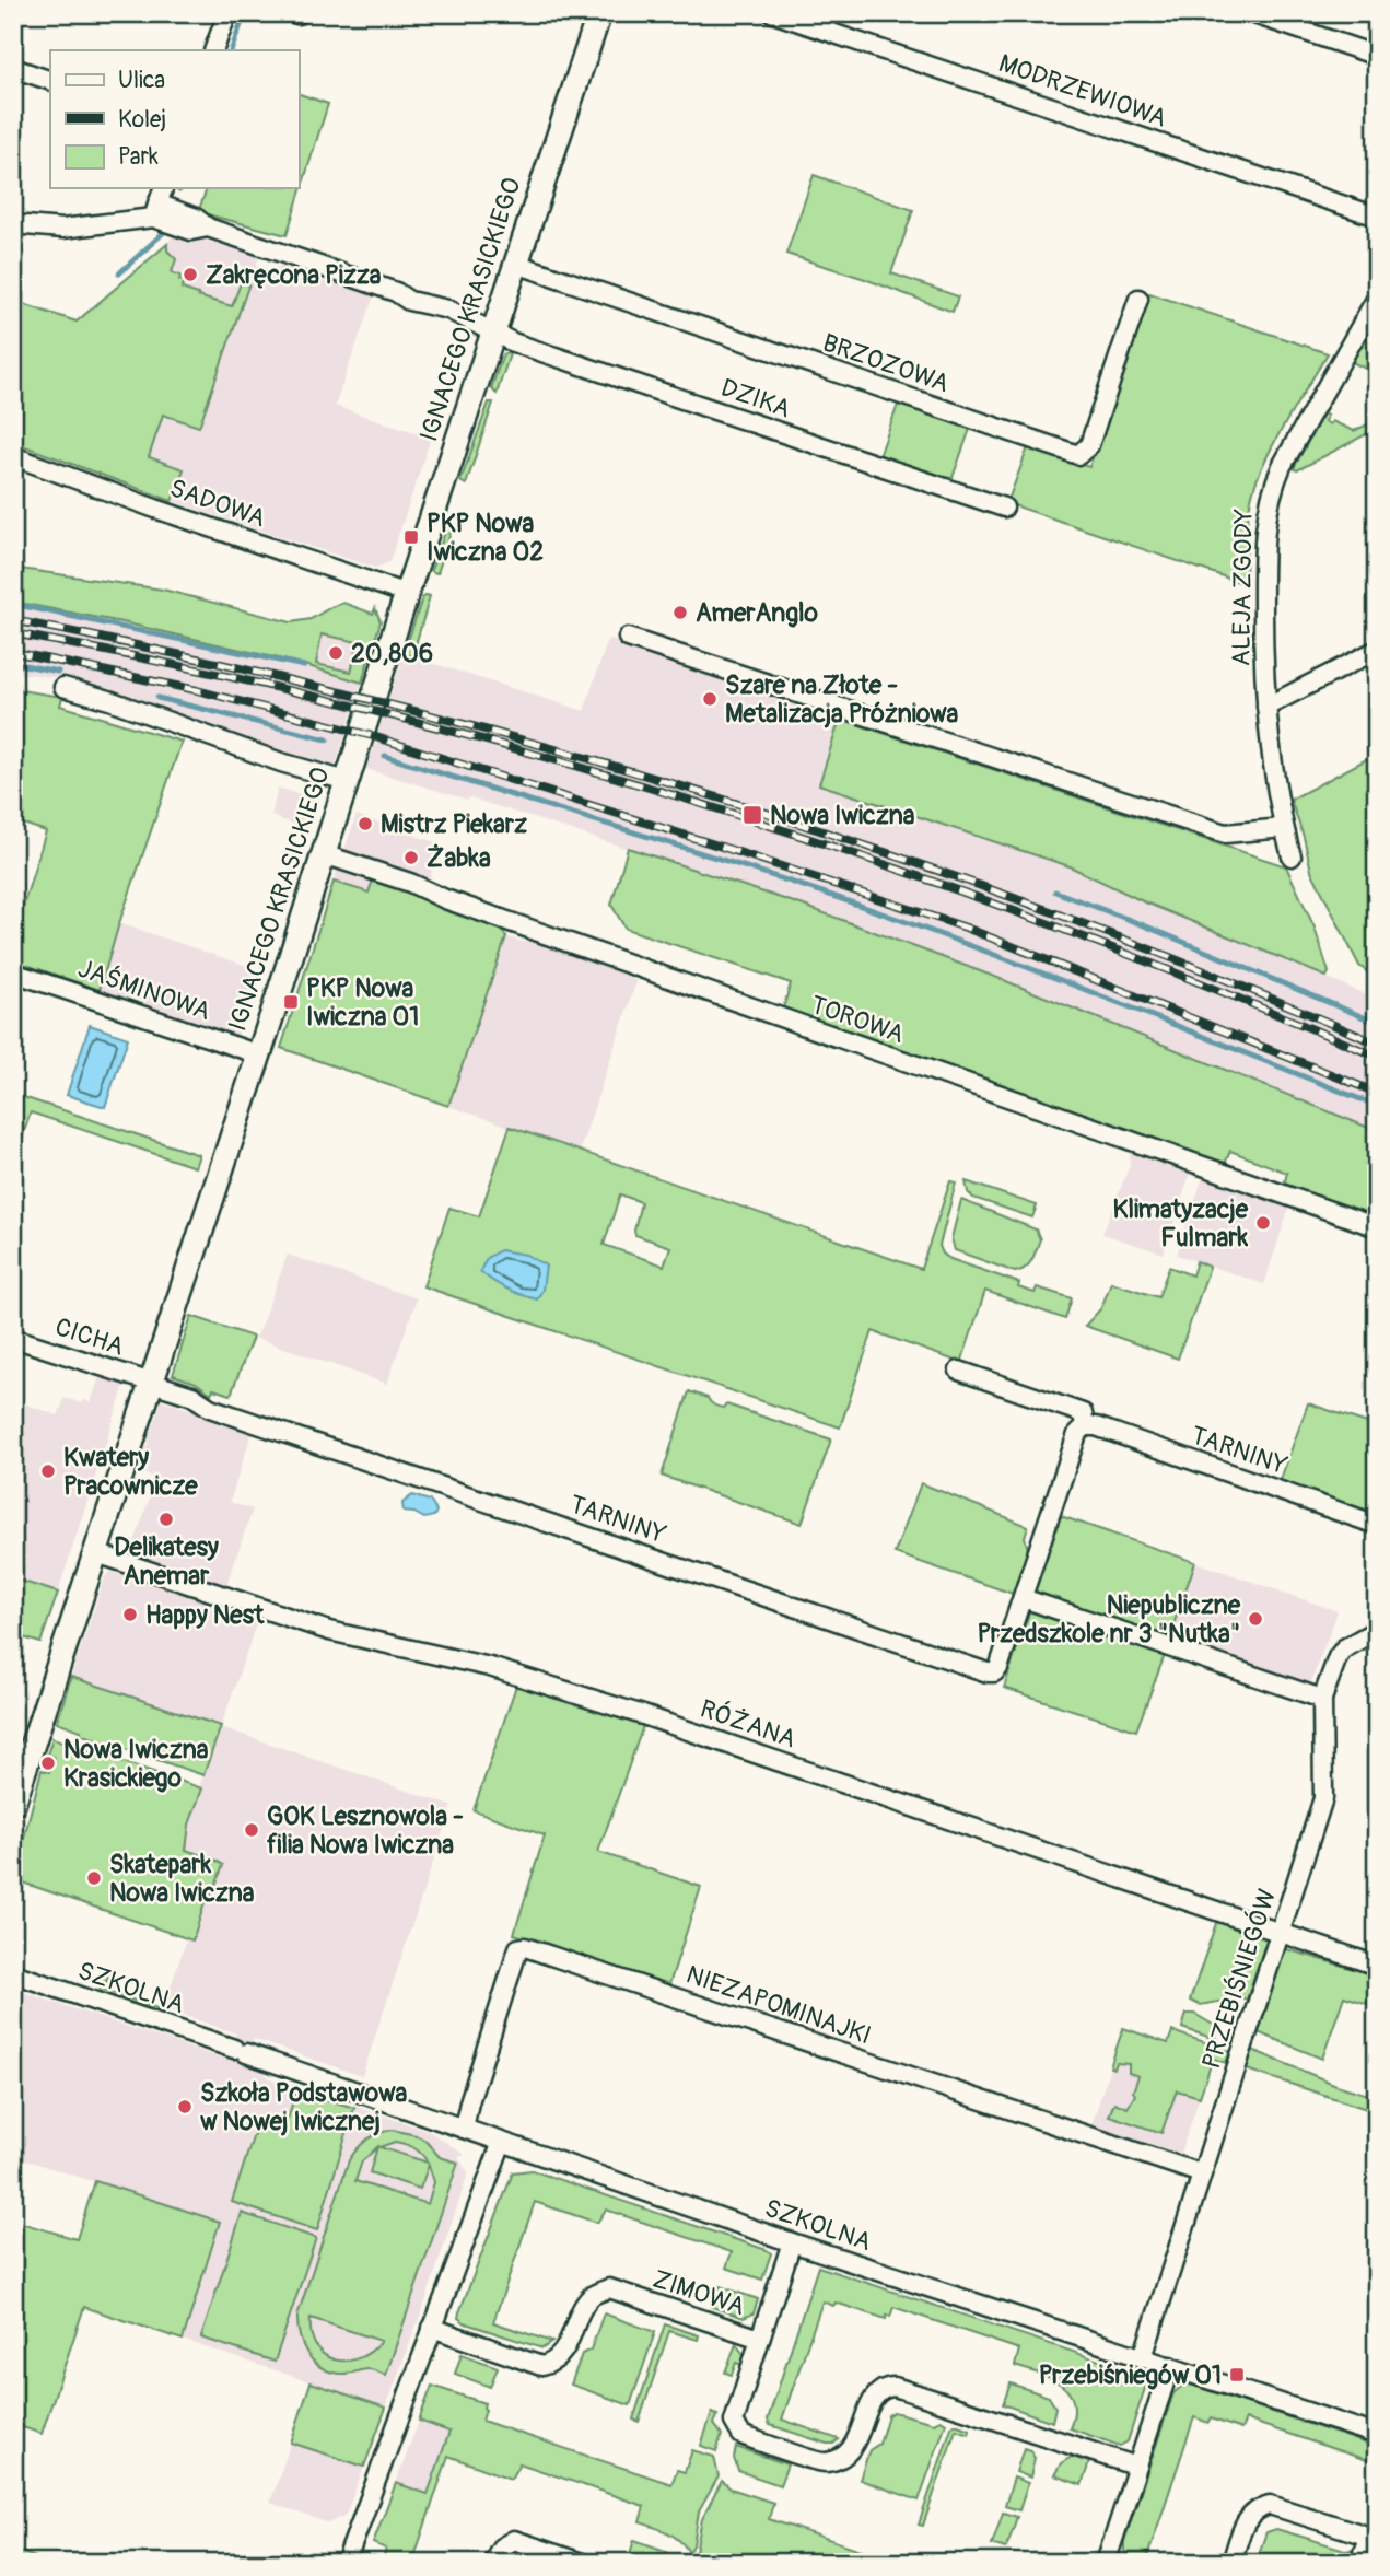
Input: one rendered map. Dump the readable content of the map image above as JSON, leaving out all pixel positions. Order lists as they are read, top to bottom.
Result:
{
  "streets": {
    "street": [
      "MODRZEWIOWA",
      "IGNACEGO KRASICKIEGO",
      "BRZOZOWA",
      "DZIKA",
      "SADOWA",
      "ALEJA ZGODY",
      "JAŚMINOWA",
      "TOROWA",
      "CICHA",
      "TARNINY",
      "RÓŻANA",
      "PRZEBIŚNIEGÓW",
      "SZKOLNA",
      "NIEZAPOMINAJKI",
      "ZIMOWA"
    ]
  },
  "crossings": [
    ["IGNACEGO KRASICKIEGO", "BRZOZOWA"],
    ["IGNACEGO KRASICKIEGO", "DZIKA"],
    ["IGNACEGO KRASICKIEGO", "SADOWA"],
    ["IGNACEGO KRASICKIEGO", "JAŚMINOWA"],
    ["IGNACEGO KRASICKIEGO", "TOROWA"],
    ["IGNACEGO KRASICKIEGO", "CICHA"],
    ["IGNACEGO KRASICKIEGO", "TARNINY"],
    ["IGNACEGO KRASICKIEGO", "RÓŻANA"],
    ["CICHA", "TARNINY"],
    ["RÓŻANA", "PRZEBIŚNIEGÓW"],
    ["PRZEBIŚNIEGÓW", "SZKOLNA"],
    ["PRZEBIŚNIEGÓW", "NIEZAPOMINAJKI"],
    ["SZKOLNA", "NIEZAPOMINAJKI"]
  ],
  "places": {
    "other": [
      "Zakręcona Pizza",
      "AmerAnglo",
      "20,806",
      "Szare na Złote - Metalizacja Próżniowa",
      "Mistrz Piekarz",
      "Żabka",
      "Klimatyzacje Fulmark",
      "Kwatery Pracownicze",
      "Delikatesy Anemar",
      "Happy Nest",
      "Niepubliczne Przedszkole nr 3 \"Nutka\"",
      "Nowa Iwiczna Krasickiego",
      "GOK Lesznowola - filia Nowa Iwiczna",
      "Skatepark Nowa Iwiczna",
      "Szkoła Podstawowa w Nowej Iwicznej"
    ],
    "transit": [
      "PKP Nowa Iwiczna 02",
      "Nowa Iwiczna",
      "PKP Nowa Iwiczna 01",
      "Przebiśniegów 01"
    ]
  },
  "legend": ["Ulica", "Kolej", "Park"]
}
